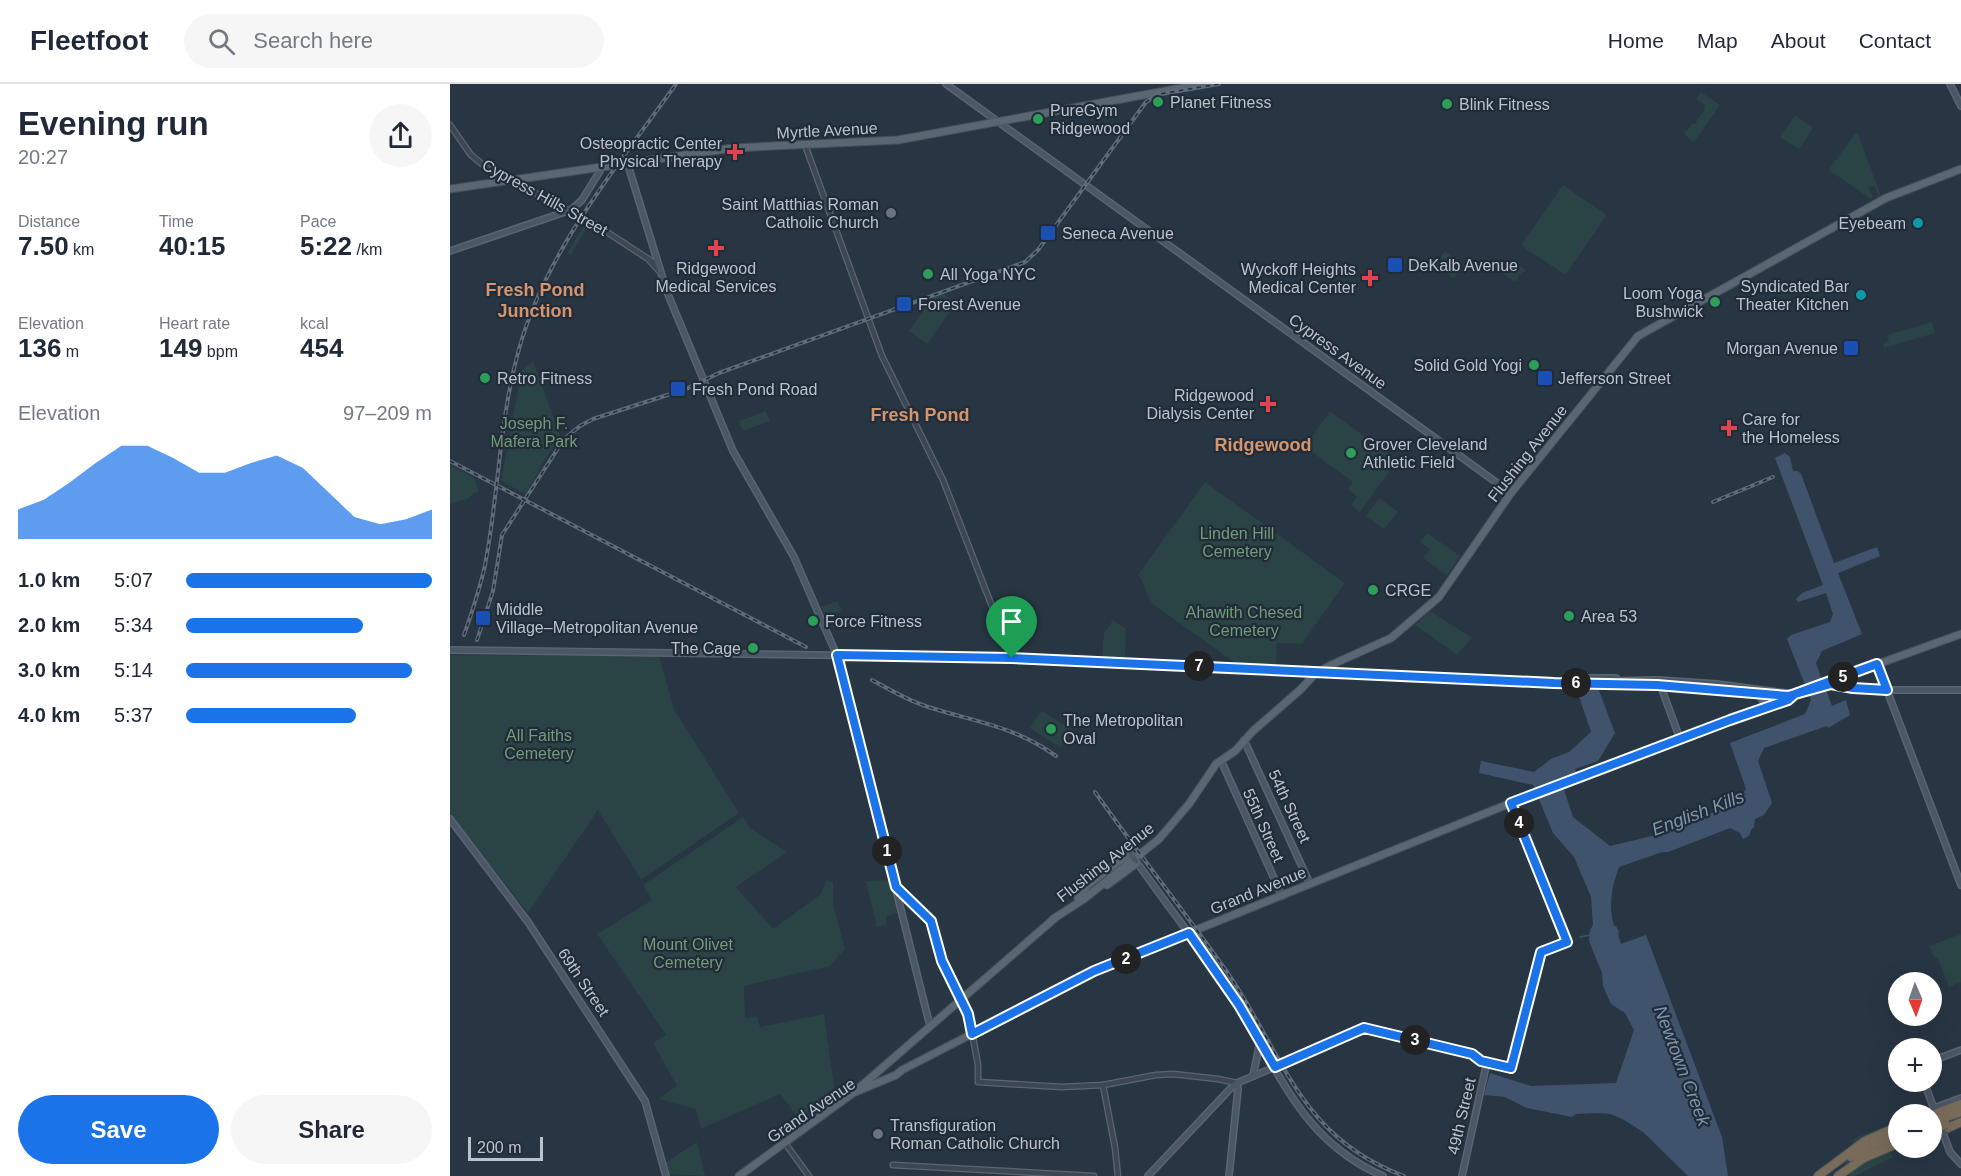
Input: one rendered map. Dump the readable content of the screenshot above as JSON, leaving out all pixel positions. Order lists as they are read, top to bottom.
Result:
{
  "streets": {
    "main road": [
      "Myrtle Avenue",
      "Cypress Avenue",
      "Flushing Avenue",
      "54th Street",
      "55th Street",
      "Grand Avenue",
      "69th Street",
      "49th Street"
    ],
    "street": ["Cypress Hills Street"]
  },
  "crossings": [
    ["Myrtle Avenue", "Cypress Hills Street"],
    ["Myrtle Avenue", "Cypress Avenue"],
    ["Cypress Avenue", "Flushing Avenue"],
    ["Flushing Avenue", "54th Street"],
    ["Flushing Avenue", "Grand Avenue"],
    ["54th Street", "Grand Avenue"],
    ["55th Street", "Grand Avenue"]
  ],
  "districts": ["Fresh Pond Junction", "Fresh Pond", "Ridgewood"],
  "water": ["English Kills", "Newtown Creek"],
  "parks": [
    "Joseph F. Mafera Park",
    "Linden Hill Cemetery",
    "Ahawith Chesed Cemetery",
    "All Faiths Cemetery",
    "Mount Olivet Cemetery"
  ],
  "places": {
    "other": [
      "Planet Fitness",
      "Blink Fitness",
      "PureGym Ridgewood",
      "Saint Matthias Roman Catholic Church",
      "Eyebeam",
      "All Yoga NYC",
      "Syndicated Bar Theater Kitchen",
      "Loom Yoga Bushwick",
      "Solid Gold Yogi",
      "Retro Fitness",
      "Grover Cleveland Athletic Field",
      "CRGE",
      "Area 53",
      "Force Fitness",
      "The Cage",
      "The Metropolitan Oval",
      "Transfiguration Roman Catholic Church"
    ],
    "health": [
      "Osteopractic Center Physical Therapy",
      "Ridgewood Medical Services",
      "Wyckoff Heights Medical Center",
      "Ridgewood Dialysis Center",
      "Care for the Homeless"
    ],
    "transit": [
      "Seneca Avenue",
      "DeKalb Avenue",
      "Forest Avenue",
      "Morgan Avenue",
      "Jefferson Street",
      "Fresh Pond Road",
      "Middle Village–Metropolitan Avenue"
    ]
  },
  "scale_bar": "200 m",
  "north": "bottom",
  "page": {
    "header": "Fleetfoot",
    "search": "Search here",
    "nav": [
      "Home",
      "Map",
      "About",
      "Contact"
    ],
    "heading": ["Evening run", "20:27"],
    "stats": [
      ["Distance", "7.50 km"],
      ["Time", "40:15"],
      ["Pace", "5:22 /km"],
      ["Elevation", "136 m"],
      ["Heart rate", "149 bpm"],
      ["kcal", "454"]
    ],
    "chart": ["Elevation", "97–209 m"],
    "list": [
      {
        "name": "1.0 km",
        "note": "5:07"
      },
      {
        "name": "2.0 km",
        "note": "5:34"
      },
      {
        "name": "3.0 km",
        "note": "5:14"
      },
      {
        "name": "4.0 km",
        "note": "5:37"
      }
    ],
    "pins": [
      "7",
      "5",
      "6",
      "4",
      "1",
      "2",
      "3"
    ],
    "map_buttons": ["+", "−"],
    "buttons": ["Save", "Share"],
    "scale": "200 m"
  }
}
